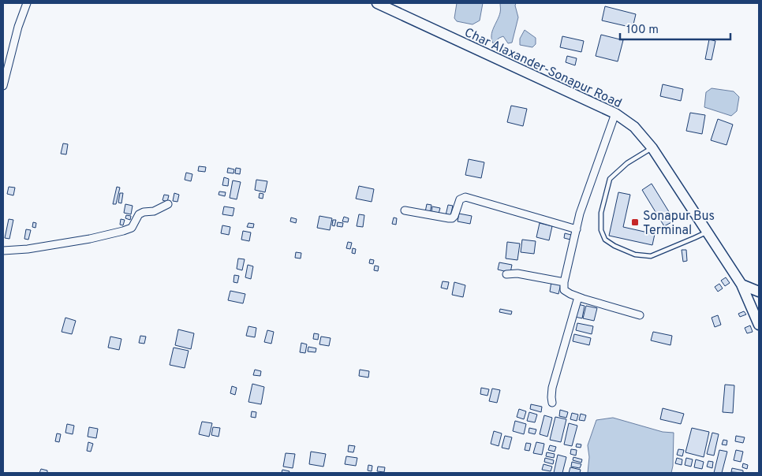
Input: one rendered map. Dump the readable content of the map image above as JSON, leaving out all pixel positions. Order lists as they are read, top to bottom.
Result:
{
  "streets": {
    "main road": ["Char Alaxander-Sonapur Road"]
  },
  "places": {
    "transit": ["Sonapur Bus Terminal"]
  },
  "scale_bar": "100 m"
}
